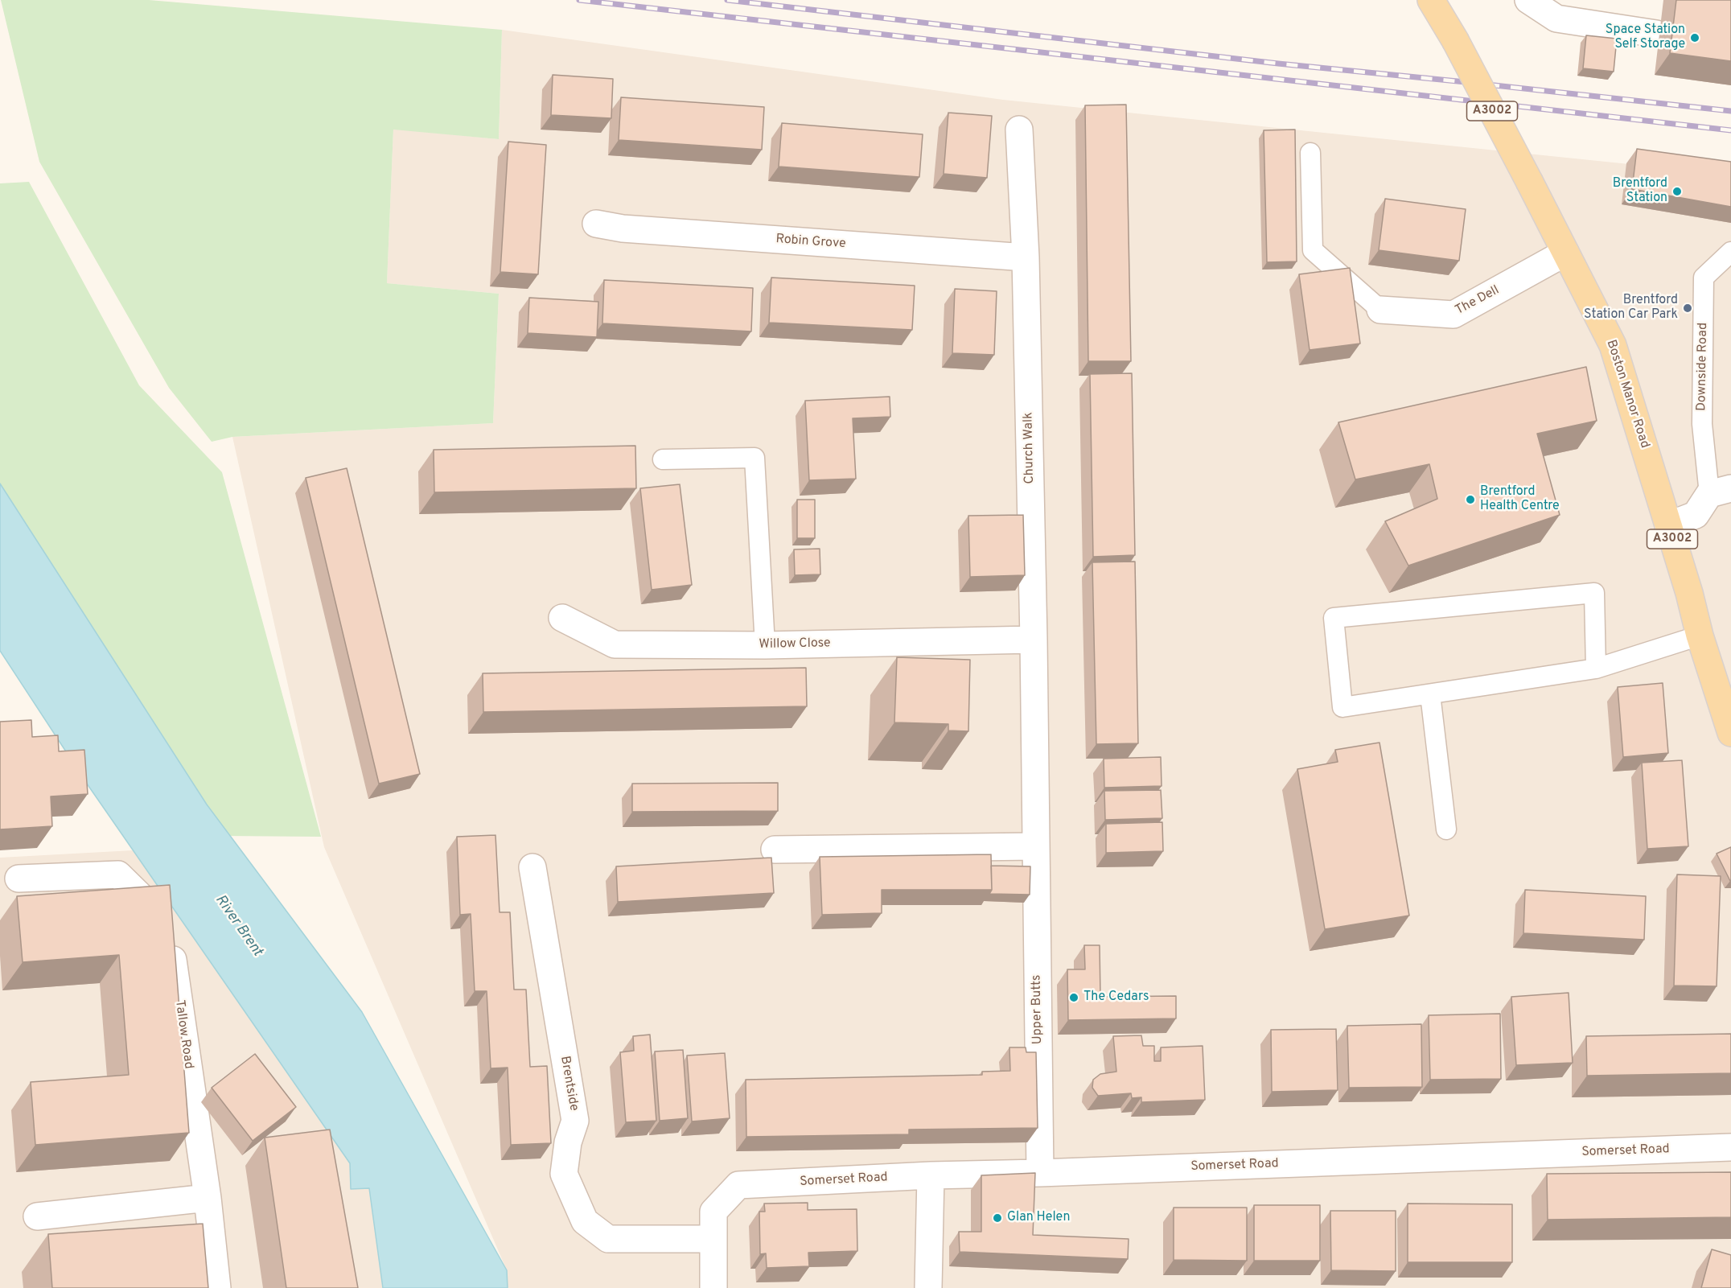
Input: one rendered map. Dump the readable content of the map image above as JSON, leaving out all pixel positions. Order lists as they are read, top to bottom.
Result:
{
  "streets": {
    "main road": ["A3002", "Boston Manor Road"],
    "street": [
      "Robin Grove",
      "The Dell",
      "Church Walk",
      "Willow Close",
      "Upper Butts",
      "Tallow Road",
      "Brentside",
      "Somerset Road"
    ],
    "lane": ["Downside Road"]
  },
  "crossings": [
    ["Robin Grove", "Church Walk"],
    ["The Dell", "Boston Manor Road"],
    ["Church Walk", "Willow Close"],
    ["Church Walk", "Upper Butts"],
    ["Upper Butts", "Somerset Road"],
    ["Brentside", "Somerset Road"]
  ],
  "water": ["River Brent"],
  "places": [
    "Space Station Self Storage",
    "Brentford Station",
    "Brentford Station Car Park",
    "Brentford Health Centre",
    "The Cedars",
    "Glan Helen"
  ]
}
